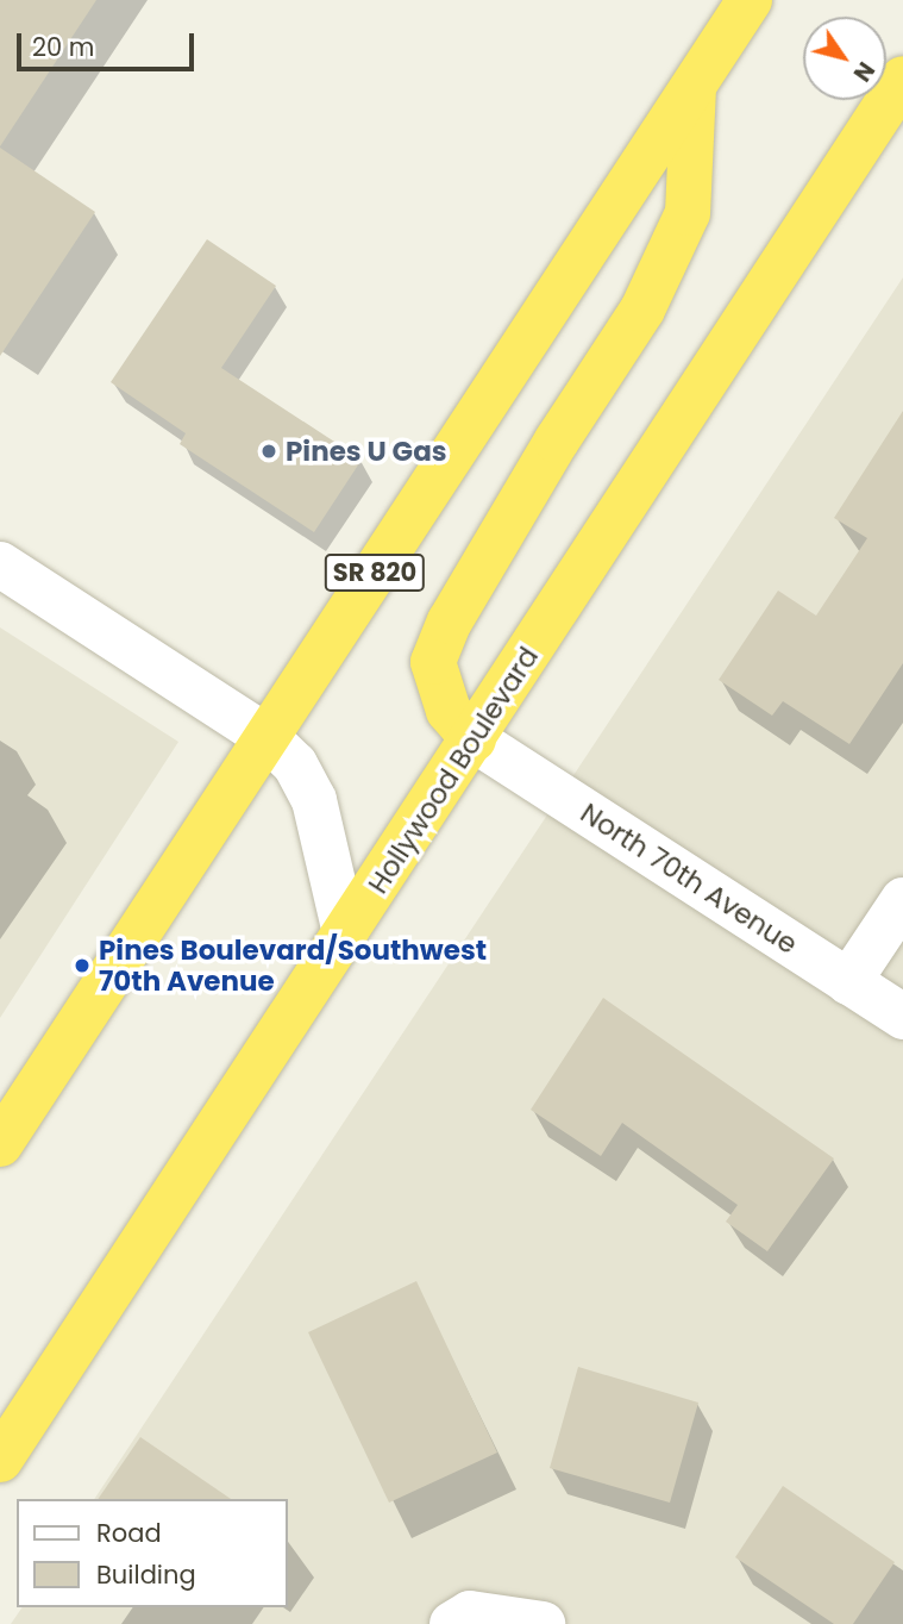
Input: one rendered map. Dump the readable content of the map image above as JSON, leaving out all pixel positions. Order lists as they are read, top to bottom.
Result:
{
  "streets": {
    "highway": ["SR 820", "Hollywood Boulevard"],
    "street": ["North 70th Avenue"]
  },
  "crossings": [
    ["Hollywood Boulevard", "North 70th Avenue"]
  ],
  "places": ["Pines U Gas", "Pines Boulevard/Southwest 70th Avenue"],
  "legend": ["Road", "Building"],
  "scale_bar": "20 m",
  "north": "bottom right"
}
